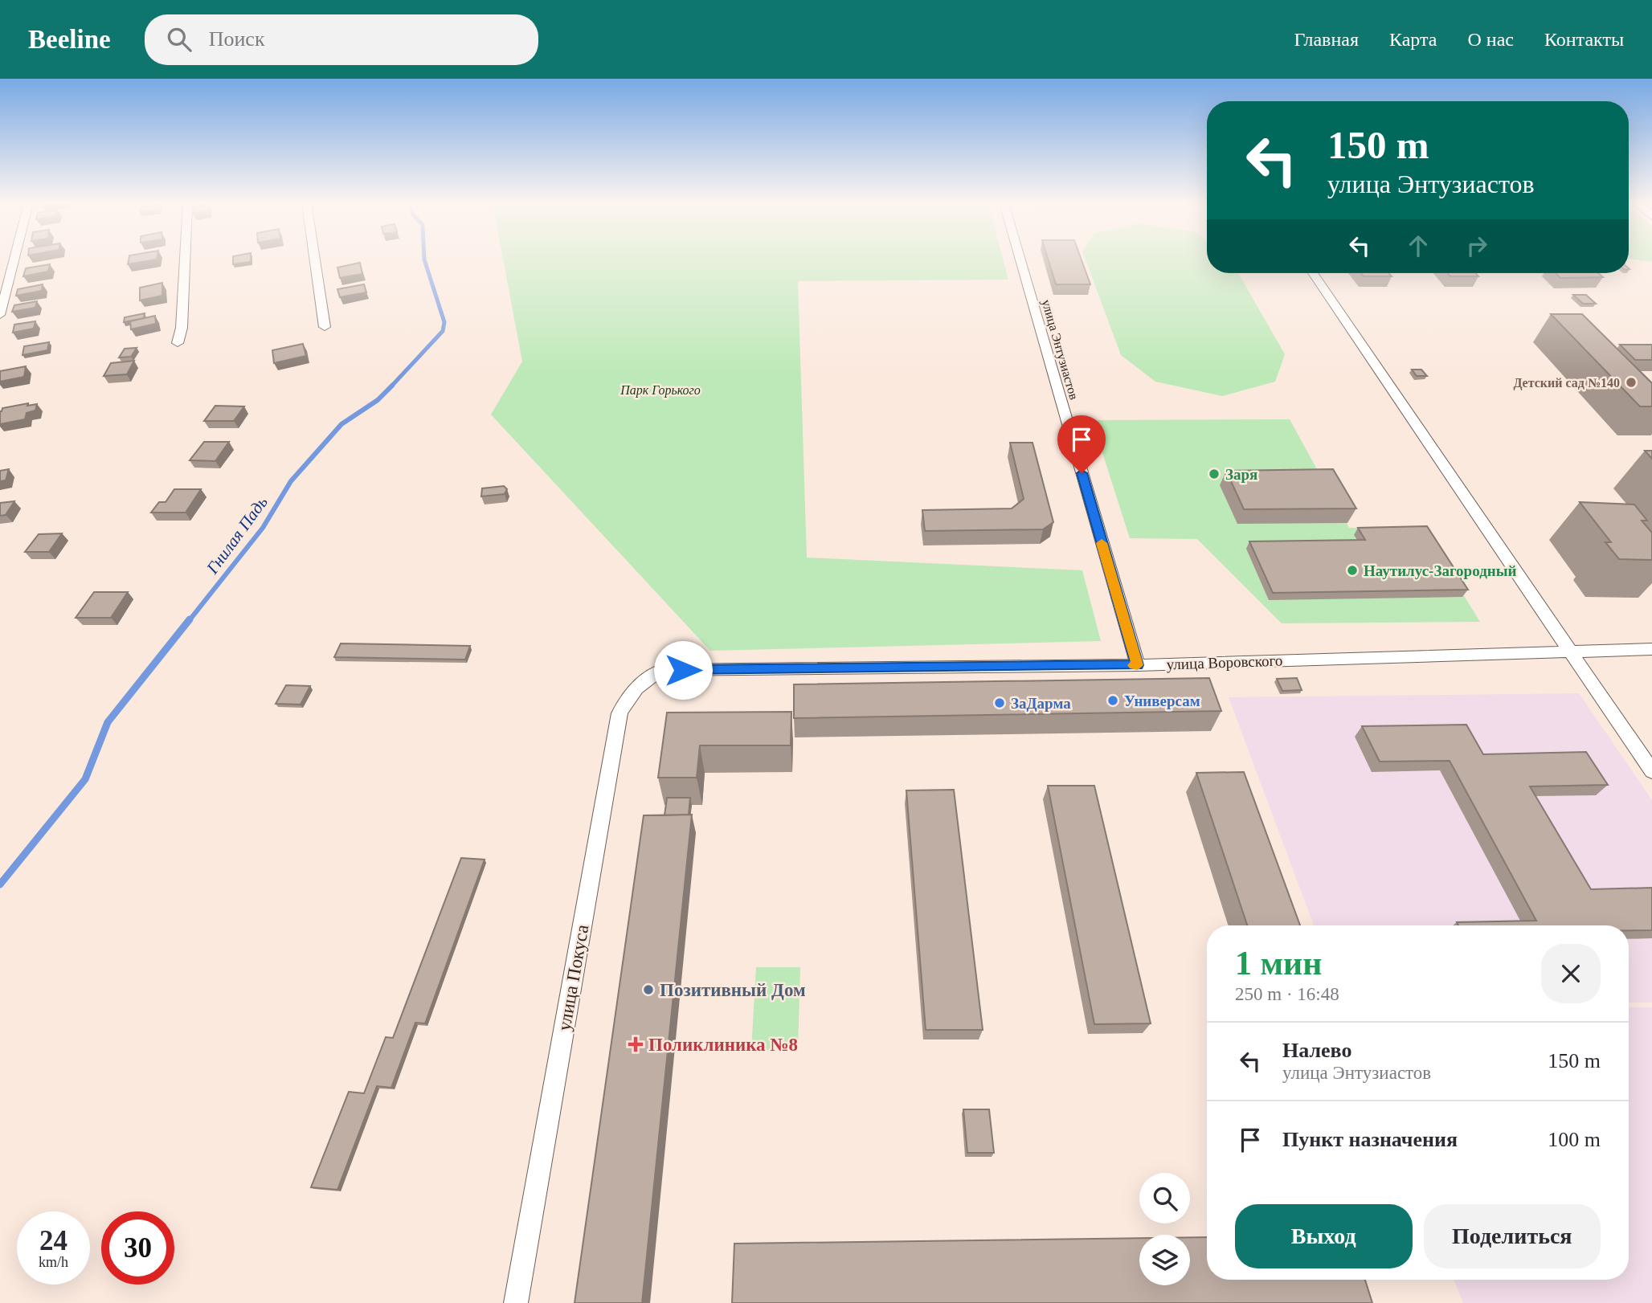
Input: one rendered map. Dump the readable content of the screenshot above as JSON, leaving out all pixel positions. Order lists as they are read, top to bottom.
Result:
{
  "streets": {
    "street": ["улица Энтузиастов", "улица Воровского", "улица Покуса"]
  },
  "crossings": [
    ["улица Энтузиастов", "улица Воровского"],
    ["улица Воровского", "улица Покуса"]
  ],
  "water": ["Гнилая Падь"],
  "parks": ["Парк Горького"],
  "places": {
    "other": [
      "Детский сад №140",
      "Заря",
      "Наутилус-Загородный",
      "Универсам",
      "ЗаДарма",
      "Позитивный Дом"
    ],
    "health": ["Поликлиника №8"]
  },
  "page": {
    "header": "Beeline",
    "search": "Поиск",
    "nav": [
      "Главная",
      "Карта",
      "О нас",
      "Контакты"
    ],
    "turn": ["150 m", "улица Энтузиастов"],
    "heading": ["1 мин", "250 m · 16:48"],
    "list": [
      {
        "name": "Налево",
        "note": "улица Энтузиастов",
        "value": "150 m"
      },
      {
        "name": "Пункт назначения",
        "value": "100 m"
      }
    ],
    "buttons": ["Выход", "Поделиться"],
    "speed": "24 km/h",
    "limit": "30"
  }
}
